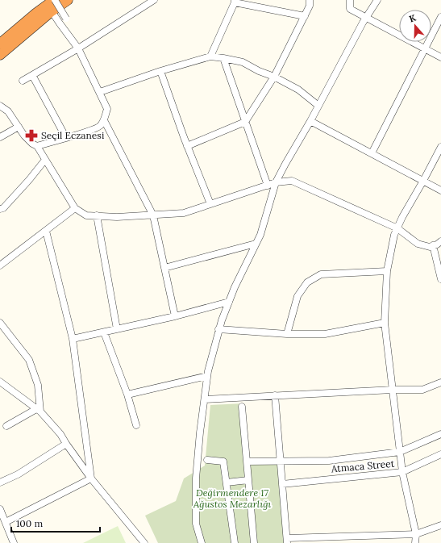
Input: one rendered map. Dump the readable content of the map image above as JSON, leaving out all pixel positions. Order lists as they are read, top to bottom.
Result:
{
  "streets": {
    "street": ["Atmaca Street"]
  },
  "parks": ["Değirmendere 17 Ağustos Mezarlığı"],
  "places": {
    "pharmacy": ["Seçil Eczanesi"]
  },
  "scale_bar": "100 m",
  "north": "top"
}
